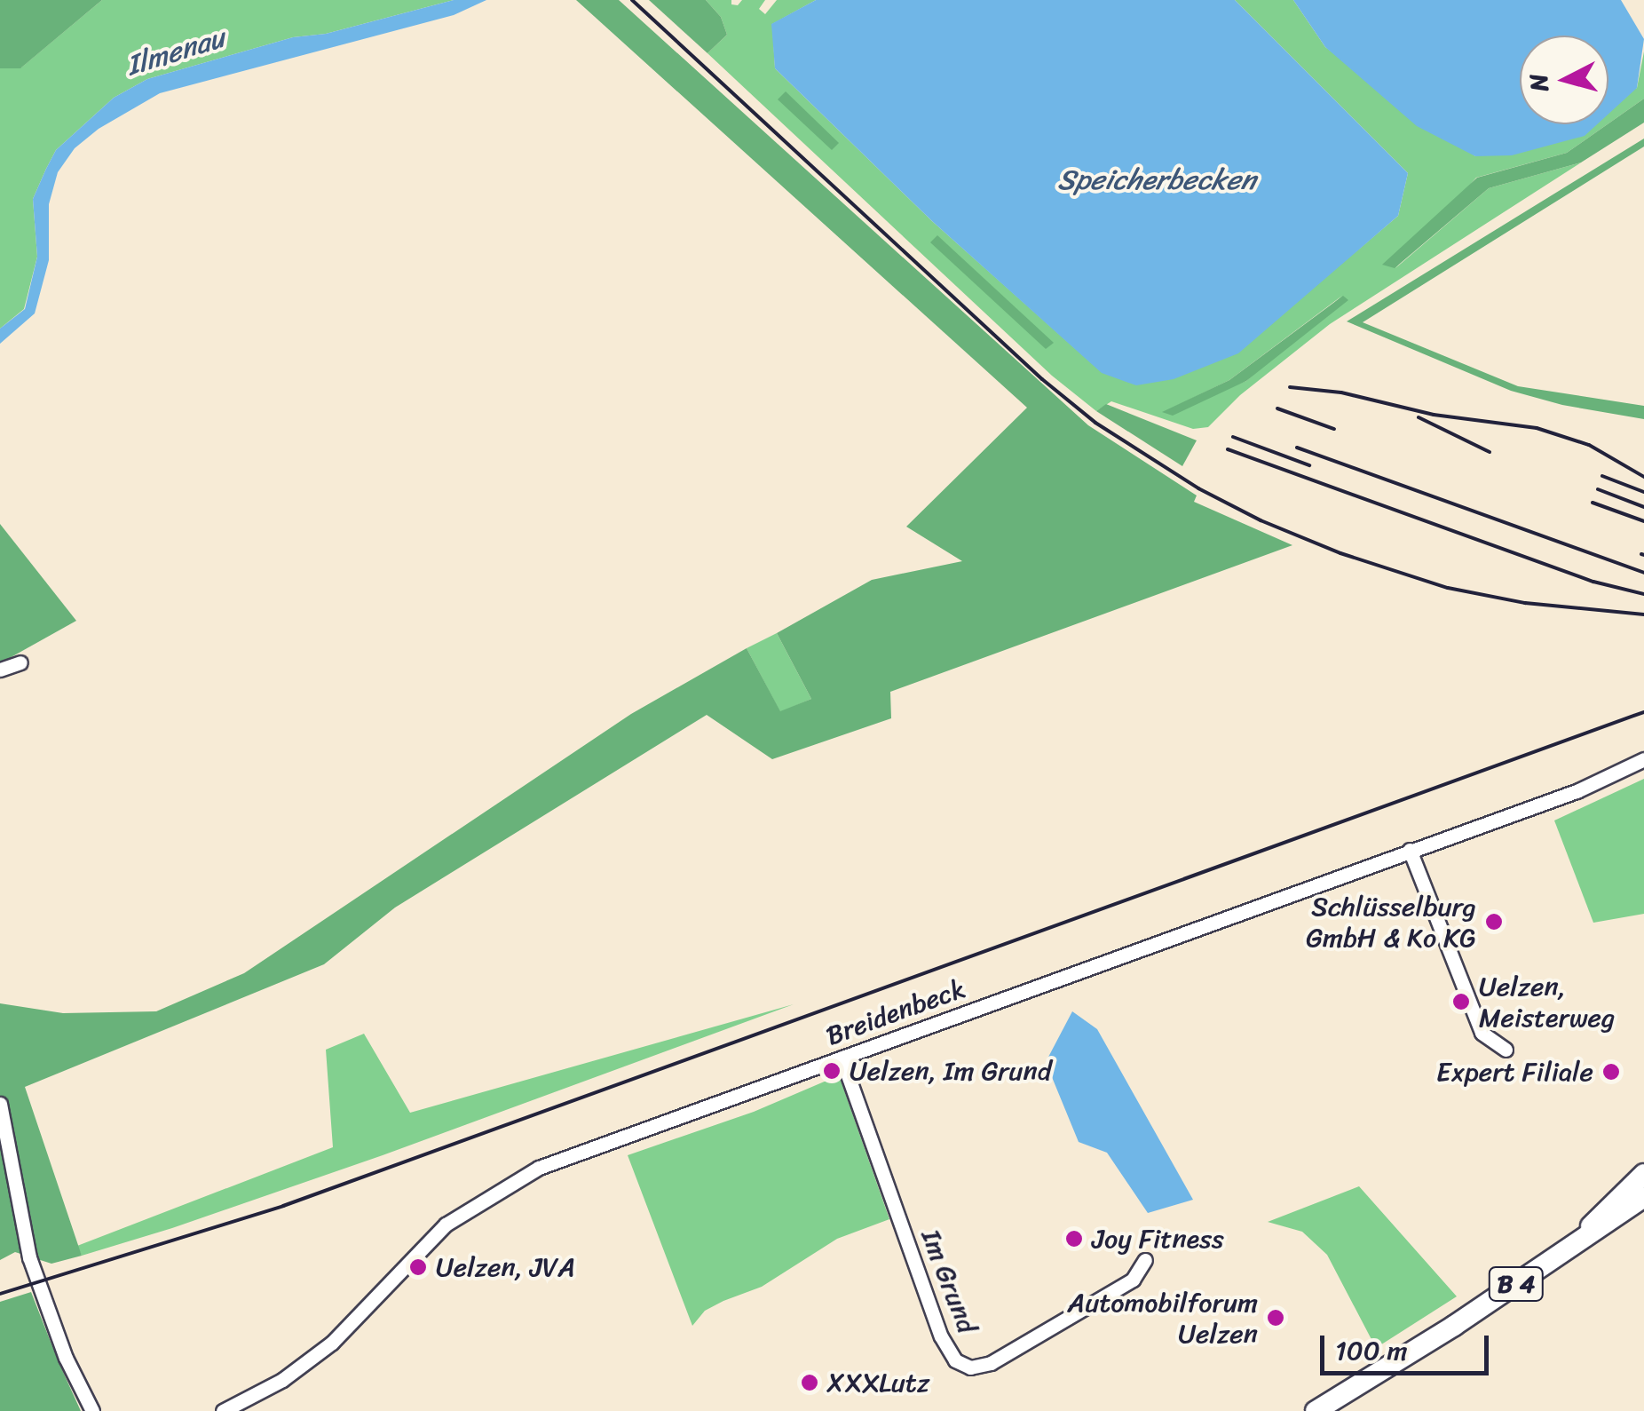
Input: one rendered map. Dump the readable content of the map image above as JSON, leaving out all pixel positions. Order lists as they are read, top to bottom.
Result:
{
  "streets": {
    "main road": ["B 4"],
    "street": ["Breidenbeck", "Im Grund"]
  },
  "crossings": [
    ["Breidenbeck", "Im Grund"]
  ],
  "water": ["Ilmenau", "Speicherbecken"],
  "places": [
    "Schlüsselburg GmbH & Ko KG",
    "Uelzen, Meisterweg",
    "Uelzen, Im Grund",
    "Expert Filiale",
    "Joy Fitness",
    "Uelzen, JVA",
    "Automobilforum Uelzen",
    "XXXLutz"
  ],
  "scale_bar": "100 m",
  "north": "left"
}
